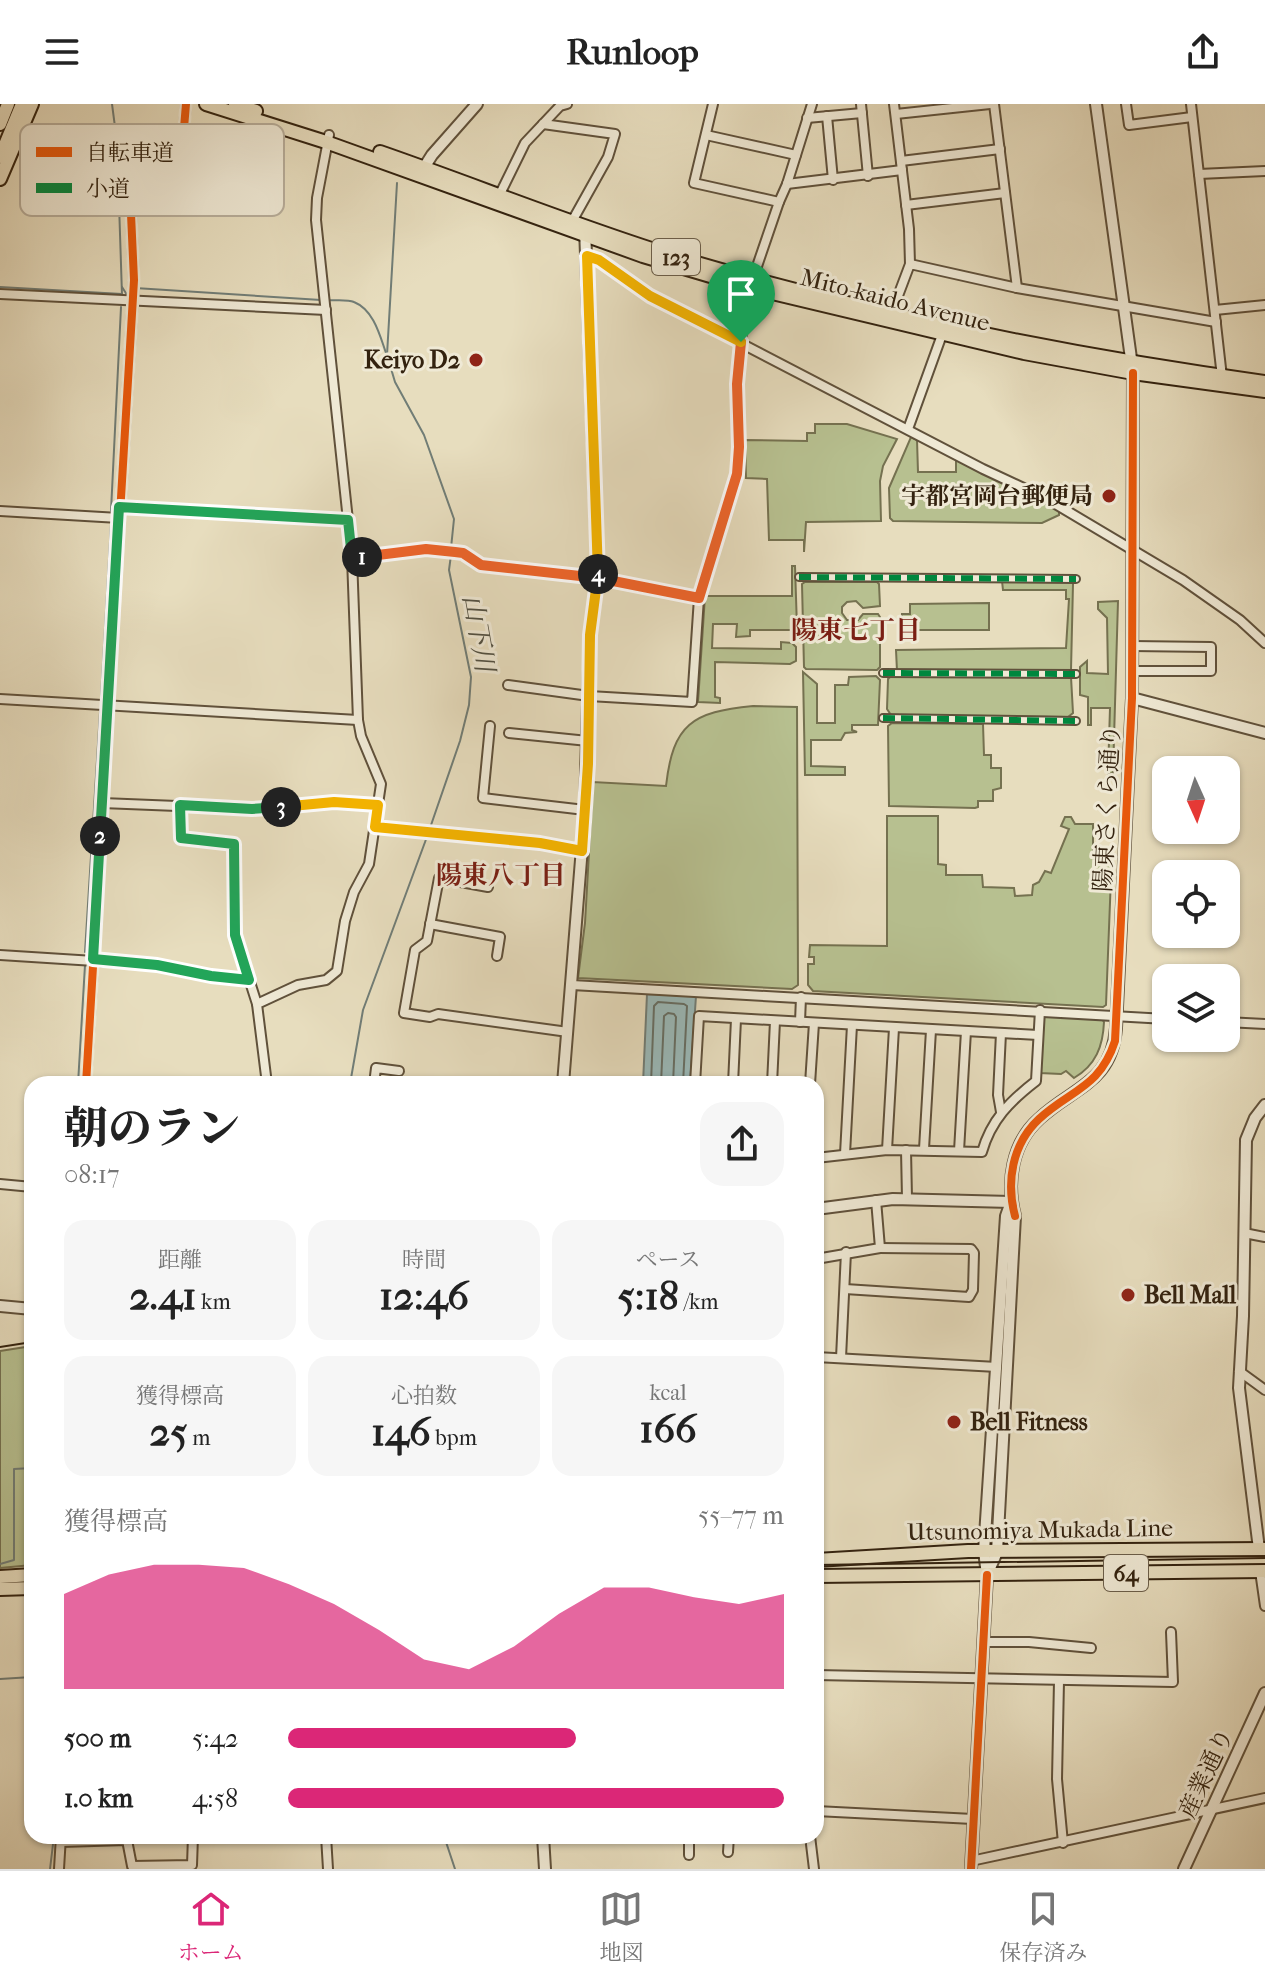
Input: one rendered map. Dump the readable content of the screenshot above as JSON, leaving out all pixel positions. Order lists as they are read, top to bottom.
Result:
{
  "streets": {
    "main road": [
      "123",
      "Mito-kaido Avenue",
      "Utsunomiya Mukada Line",
      "64"
    ],
    "street": ["陽東さくら通り", "産業通り"]
  },
  "crossings": [
    ["Mito-kaido Avenue", "陽東さくら通り"],
    ["陽東さくら通り", "Utsunomiya Mukada Line"]
  ],
  "districts": ["陽東七丁目", "陽東八丁目"],
  "water": ["山下川"],
  "places": [
    "Keiyo D2",
    "宇都宮岡台郵便局",
    "Bell Mall",
    "Bell Fitness"
  ],
  "legend": ["自転車道", "小道"],
  "north": "bottom",
  "page": {
    "header": "Runloop",
    "pins": [
      "1",
      "4",
      "3",
      "2"
    ],
    "heading": ["朝のラン", "08:17"],
    "stats": [
      ["距離", "2.41 km"],
      ["時間", "12:46"],
      ["ペース", "5:18 /km"],
      ["獲得標高", "25 m"],
      ["心拍数", "146 bpm"],
      ["kcal", "166"]
    ],
    "chart": ["獲得標高", "55–77 m"],
    "list": [
      {
        "name": "500 m",
        "note": "5:42"
      },
      {
        "name": "1.0 km",
        "note": "4:58"
      }
    ],
    "tabs": ["ホーム", "地図", "保存済み"]
  }
}
